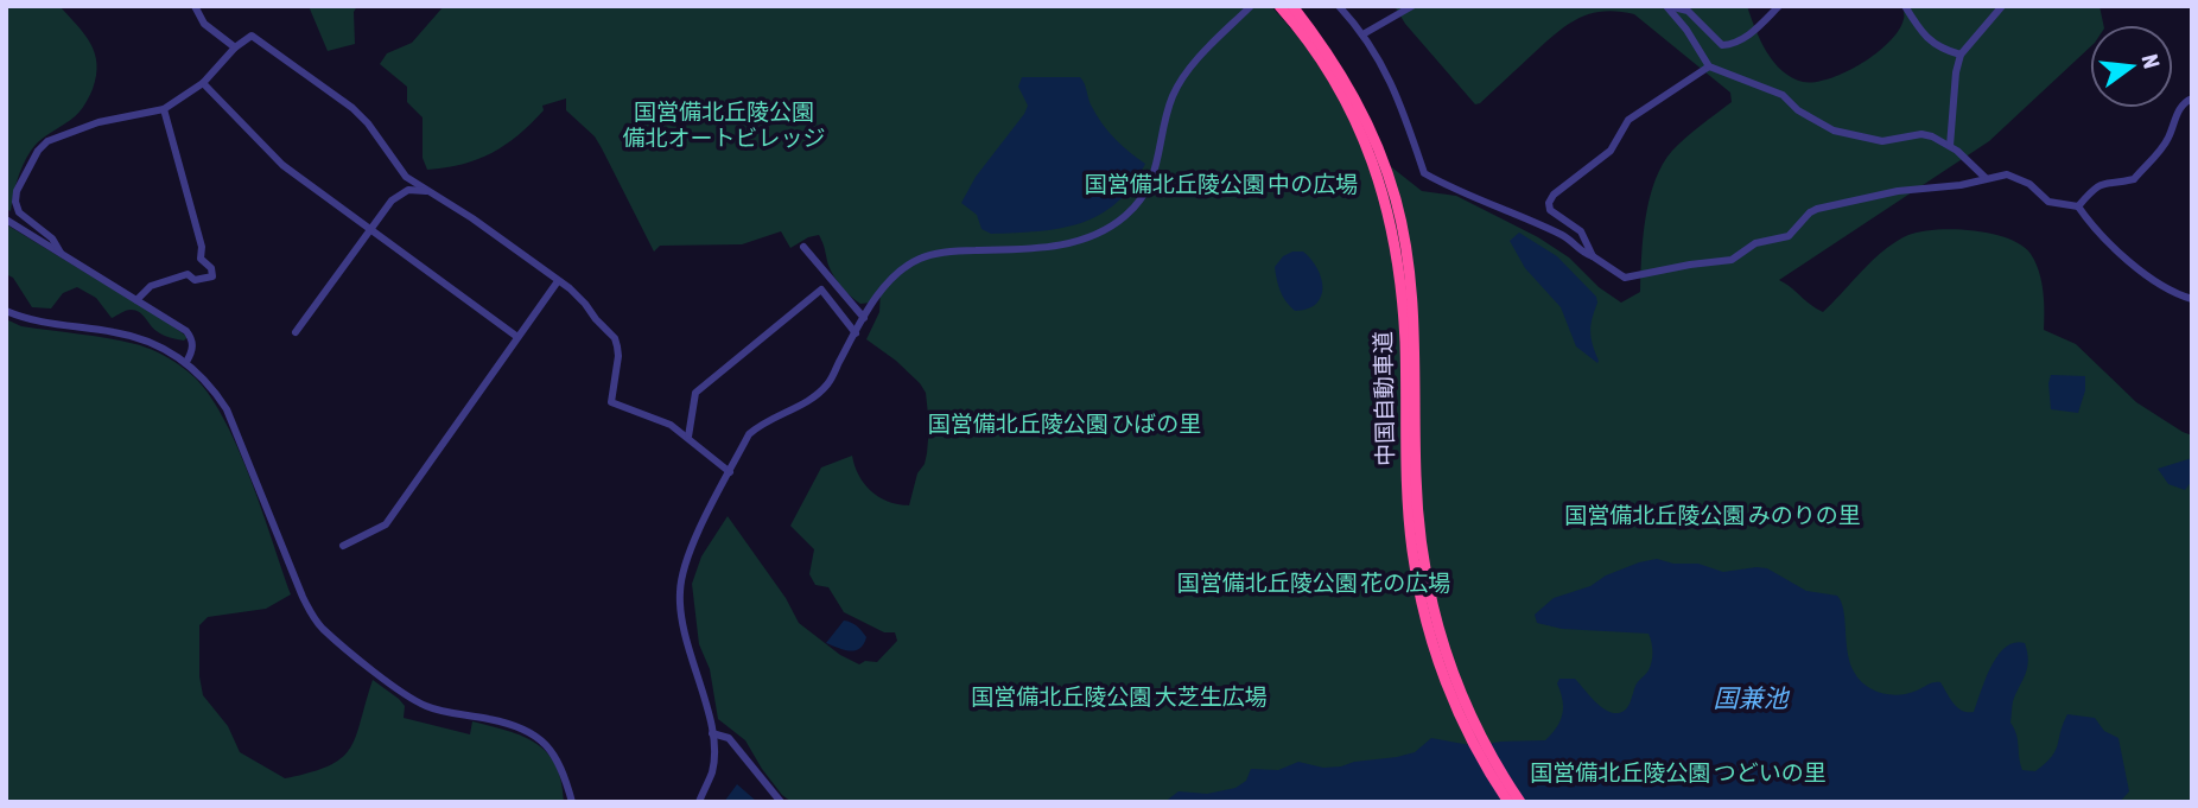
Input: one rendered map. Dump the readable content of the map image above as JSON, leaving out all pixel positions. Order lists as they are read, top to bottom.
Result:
{
  "streets": {
    "highway": ["中国自動車道"]
  },
  "water": ["国兼池"],
  "parks": [
    "国営備北丘陵公園 備北オートビレッジ",
    "国営備北丘陵公園 中の広場",
    "国営備北丘陵公園 ひばの里",
    "国営備北丘陵公園 みのりの里",
    "国営備北丘陵公園 花の広場",
    "国営備北丘陵公園 大芝生広場",
    "国営備北丘陵公園 つどいの里"
  ],
  "north": "right"
}
